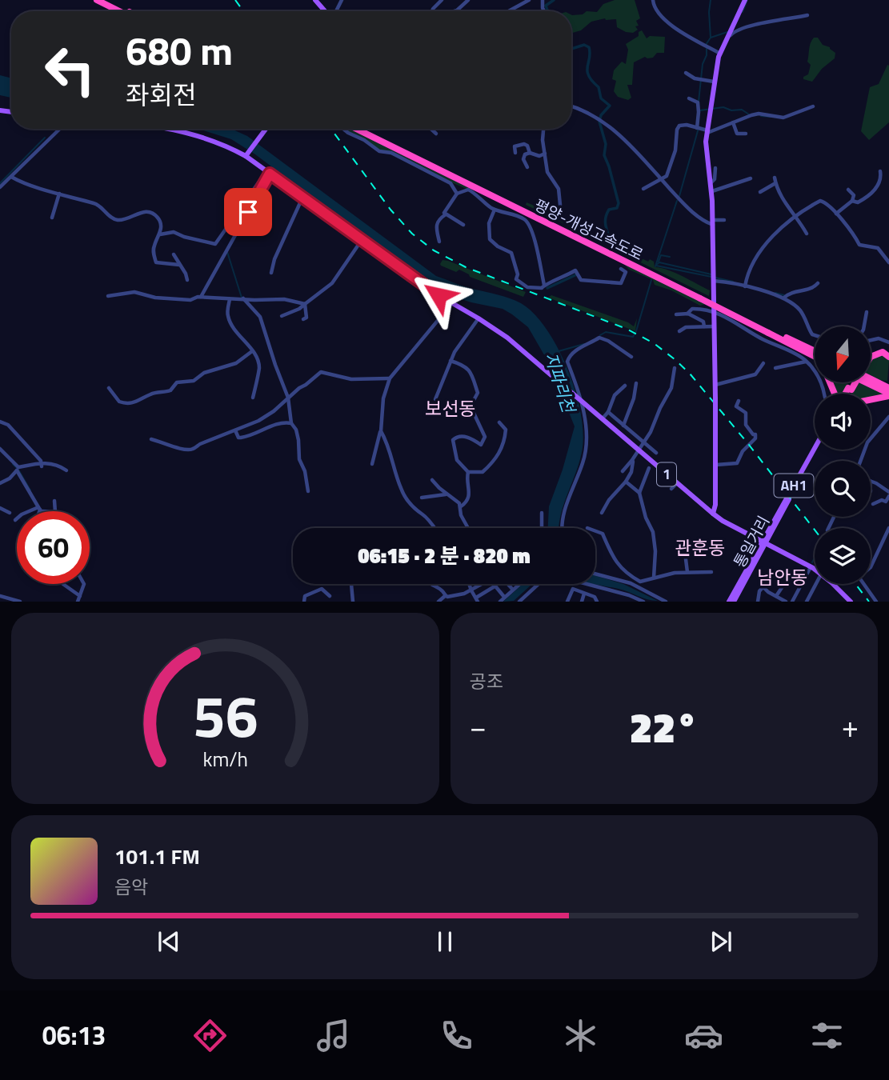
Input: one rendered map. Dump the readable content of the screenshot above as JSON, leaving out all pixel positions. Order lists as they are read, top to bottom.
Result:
{
  "streets": {
    "highway": ["평양-개성고속도로"],
    "main road": ["1", "AH1", "통일거리"]
  },
  "crossings": [
    ["1", "통일거리"]
  ],
  "districts": ["보선동", "관훈동", "남안동"],
  "water": ["지파리천"],
  "north": "bottom",
  "page": {
    "turn": ["680 m", "좌회전"],
    "limit": "60",
    "trip": "06:15 · 2 분 · 820 m",
    "tile": "공조",
    "heat": ["−", "22°", "+"],
    "song": ["101.1 FM", "음악"],
    "tabs": "06:13",
    "gauge": ["56", "km/h"]
  }
}
